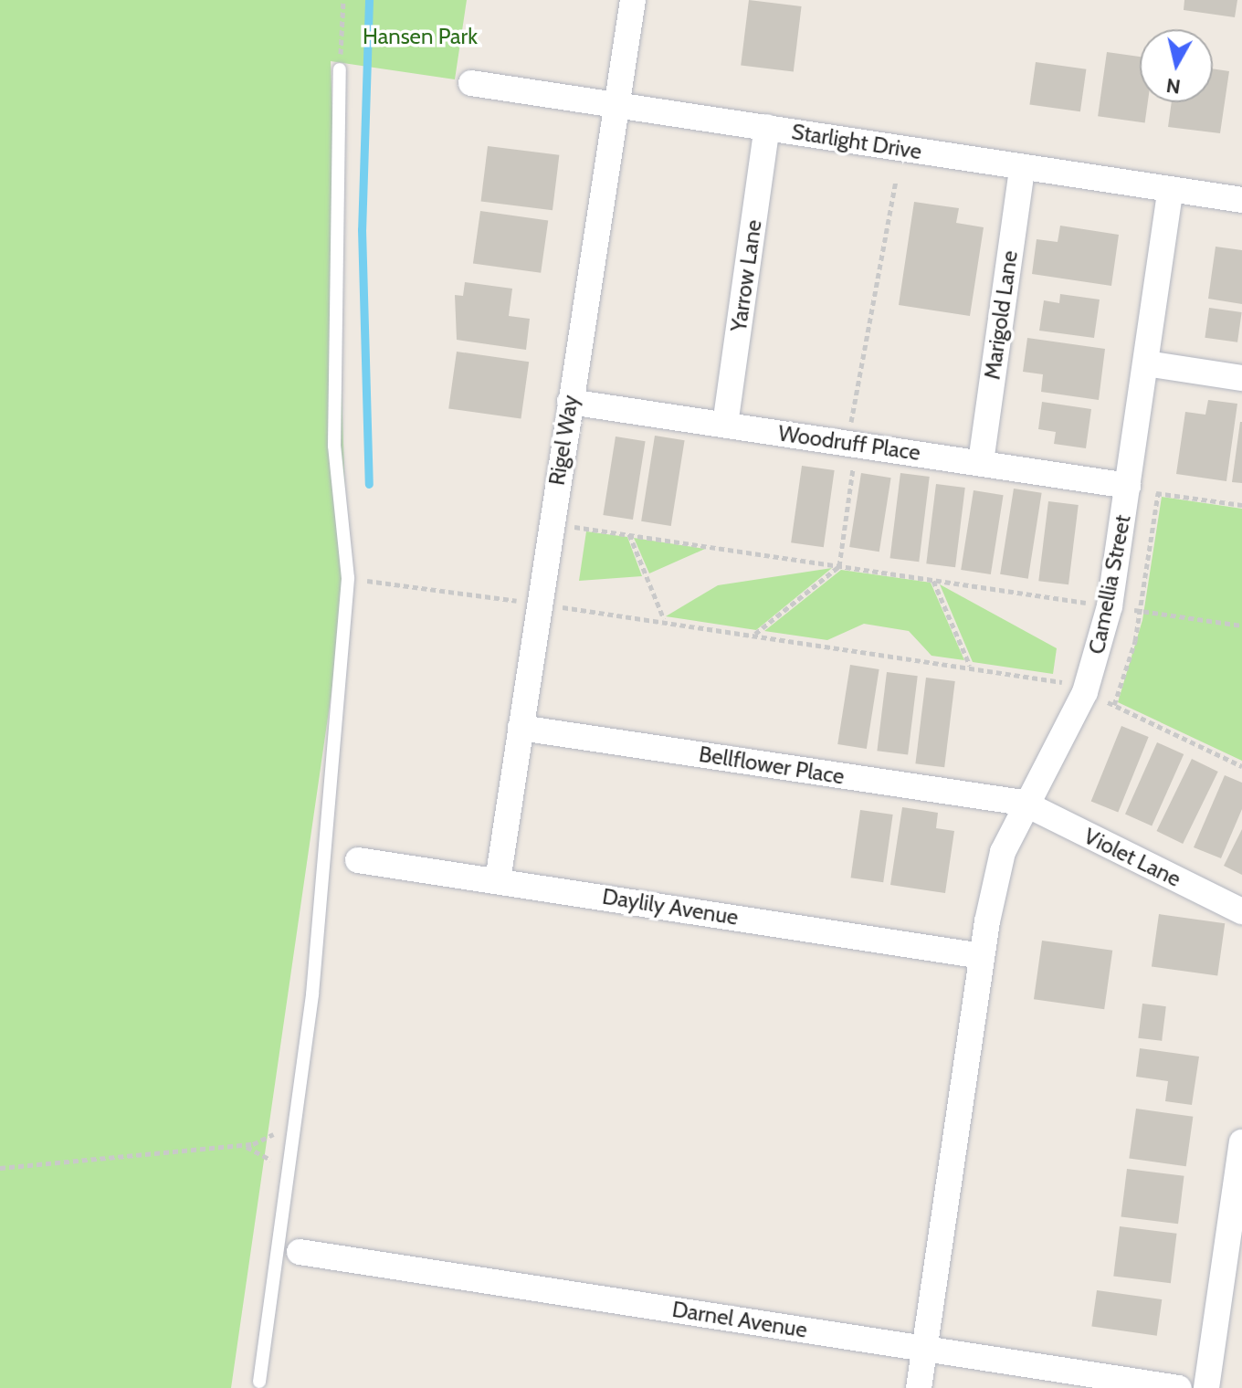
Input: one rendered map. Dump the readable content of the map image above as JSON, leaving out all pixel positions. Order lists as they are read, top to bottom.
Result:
{
  "streets": {
    "street": [
      "Starlight Drive",
      "Yarrow Lane",
      "Marigold Lane",
      "Rigel Way",
      "Woodruff Place",
      "Camellia Street",
      "Bellflower Place",
      "Violet Lane",
      "Daylily Avenue",
      "Darnel Avenue"
    ]
  },
  "crossings": [
    ["Starlight Drive", "Yarrow Lane"],
    ["Starlight Drive", "Marigold Lane"],
    ["Starlight Drive", "Rigel Way"],
    ["Starlight Drive", "Camellia Street"],
    ["Yarrow Lane", "Woodruff Place"],
    ["Marigold Lane", "Woodruff Place"],
    ["Rigel Way", "Woodruff Place"],
    ["Rigel Way", "Bellflower Place"],
    ["Rigel Way", "Daylily Avenue"],
    ["Woodruff Place", "Camellia Street"],
    ["Camellia Street", "Bellflower Place"],
    ["Camellia Street", "Violet Lane"],
    ["Camellia Street", "Daylily Avenue"],
    ["Camellia Street", "Darnel Avenue"],
    ["Bellflower Place", "Violet Lane"]
  ],
  "parks": ["Hansen Park"],
  "north": "bottom"
}
